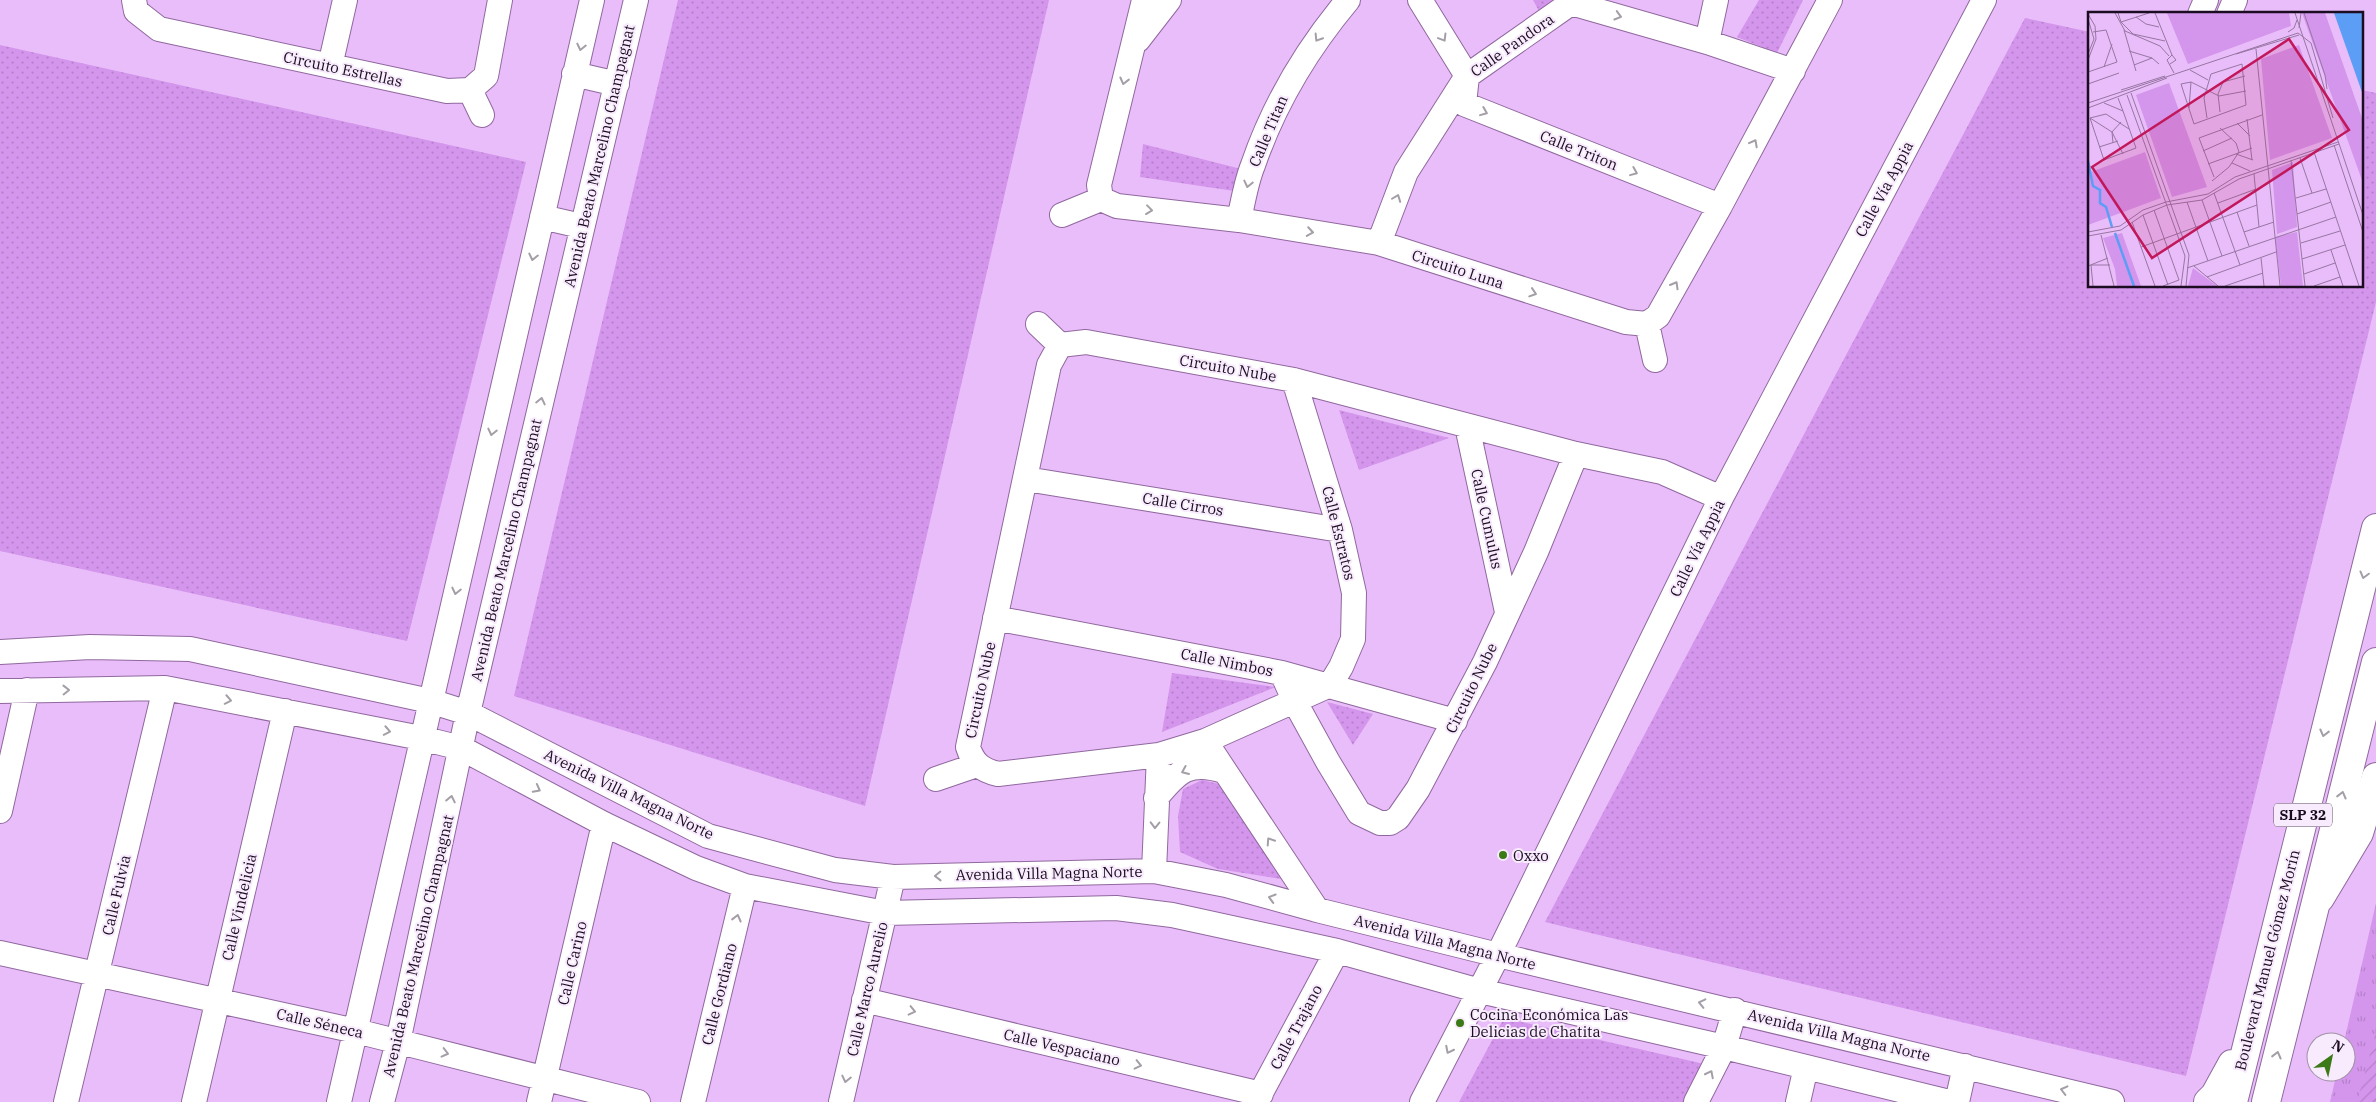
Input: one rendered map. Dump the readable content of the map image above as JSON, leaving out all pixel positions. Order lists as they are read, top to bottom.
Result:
{
  "streets": {
    "main road": ["SLP 32", "Boulevard Manuel Gómez Morín"],
    "street": [
      "Calle Pandora",
      "Circuito Estrellas",
      "Calle Titan",
      "Calle Triton",
      "Avenida Beato Marcelino Champagnat",
      "Calle Vía Appia",
      "Circuito Luna",
      "Circuito Nube",
      "Calle Cirros",
      "Calle Cumulus",
      "Calle Estratos",
      "Calle Nimbos",
      "Avenida Villa Magna Norte",
      "Calle Fulvia",
      "Calle Vindelicia",
      "Calle Carino",
      "Calle Marco Aurelio",
      "Calle Gordiano",
      "Calle Séneca",
      "Calle Trajano",
      "Calle Vespaciano"
    ]
  },
  "crossings": [
    ["Calle Pandora", "Calle Triton"],
    ["Calle Pandora", "Circuito Luna"],
    ["Calle Titan", "Circuito Luna"],
    ["Avenida Beato Marcelino Champagnat", "Avenida Villa Magna Norte"],
    ["Avenida Beato Marcelino Champagnat", "Calle Séneca"],
    ["Calle Vía Appia", "Avenida Villa Magna Norte"],
    ["Circuito Nube", "Calle Cirros"],
    ["Circuito Nube", "Calle Cumulus"],
    ["Circuito Nube", "Calle Estratos"],
    ["Circuito Nube", "Calle Nimbos"],
    ["Calle Cirros", "Calle Estratos"],
    ["Calle Estratos", "Calle Nimbos"],
    ["Avenida Villa Magna Norte", "Calle Marco Aurelio"],
    ["Calle Fulvia", "Calle Séneca"],
    ["Calle Vindelicia", "Calle Séneca"],
    ["Calle Carino", "Calle Séneca"],
    ["Calle Marco Aurelio", "Calle Vespaciano"],
    ["Calle Trajano", "Calle Vespaciano"]
  ],
  "one_way": [
    "Calle Triton",
    "Circuito Luna",
    "Calle Marco Aurelio",
    "Calle Gordiano"
  ],
  "places": ["Oxxo", "Cocina Económica Las Delicias de Chatita"],
  "north": "top right"
}
